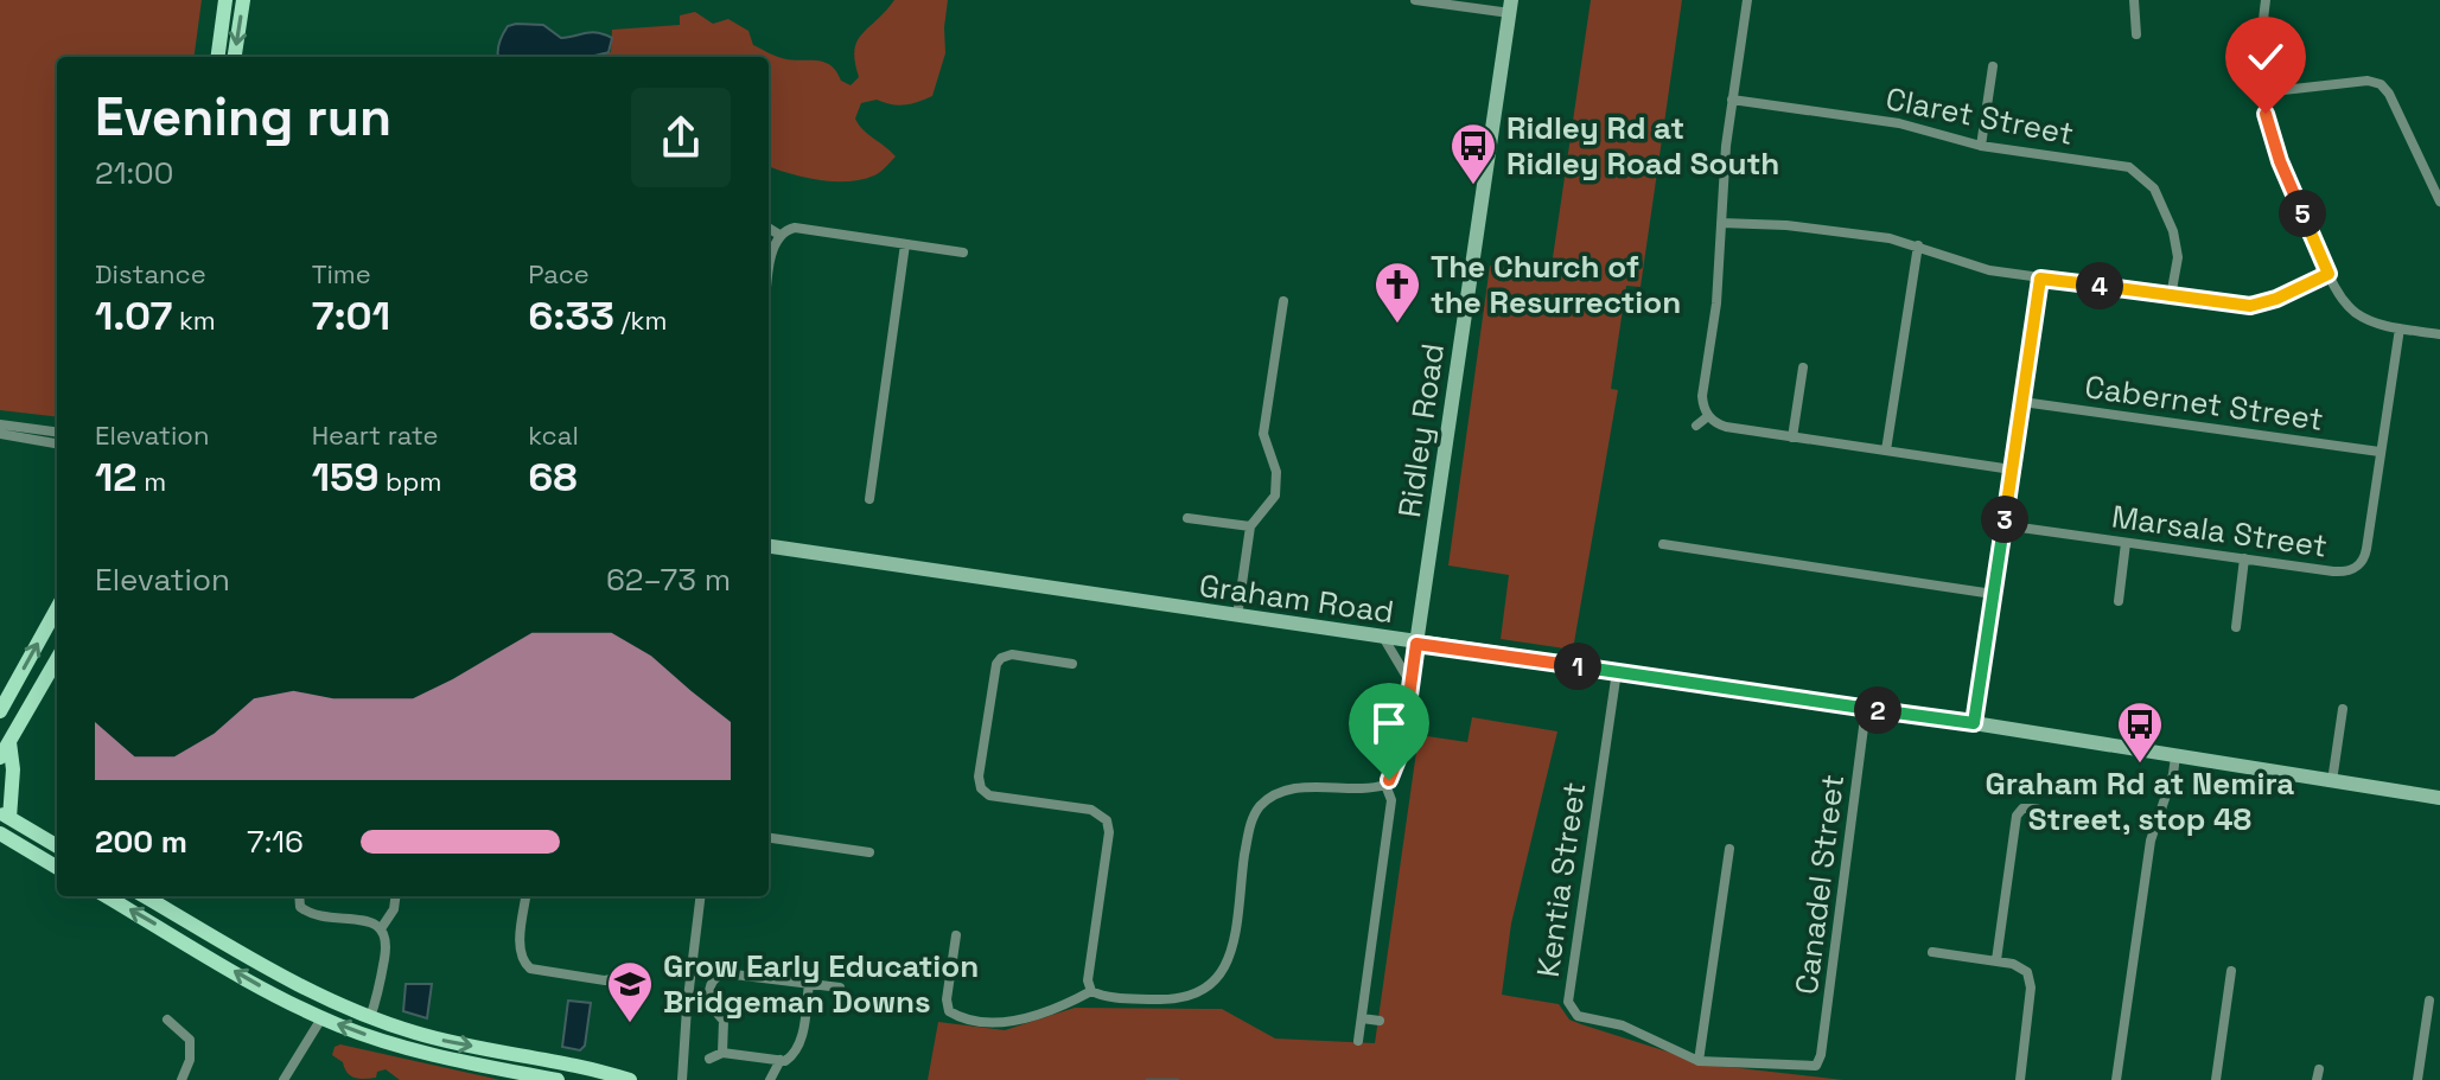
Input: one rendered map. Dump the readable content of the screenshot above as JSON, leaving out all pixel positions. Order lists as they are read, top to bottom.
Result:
{
  "streets": {
    "street": [
      "Claret Street",
      "Cabernet Street",
      "Ridley Road",
      "Marsala Street",
      "Graham Road",
      "Kentia Street",
      "Canadel Street"
    ]
  },
  "crossings": [
    ["Cabernet Street", "Marsala Street"],
    ["Ridley Road", "Graham Road"],
    ["Graham Road", "Kentia Street"],
    ["Graham Road", "Canadel Street"],
    ["Kentia Street", "Canadel Street"]
  ],
  "places": {
    "bus stop": ["Ridley Rd at Ridley Road South", "Graham Rd at Nemira Street, stop 48"],
    "church": ["The Church of the Resurrection"],
    "school or university": ["Grow Early Education Bridgeman Downs"]
  },
  "page": {
    "heading": ["Evening run", "21:00"],
    "pins": [
      "5",
      "4",
      "3",
      "1",
      "2"
    ],
    "stats": [
      ["Distance", "1.07 km"],
      ["Time", "7:01"],
      ["Pace", "6:33 /km"],
      ["Elevation", "12 m"],
      ["Heart rate", "159 bpm"],
      ["kcal", "68"]
    ],
    "chart": ["Elevation", "62–73 m"],
    "list": [
      {
        "name": "200 m",
        "note": "7:16"
      }
    ]
  }
}
